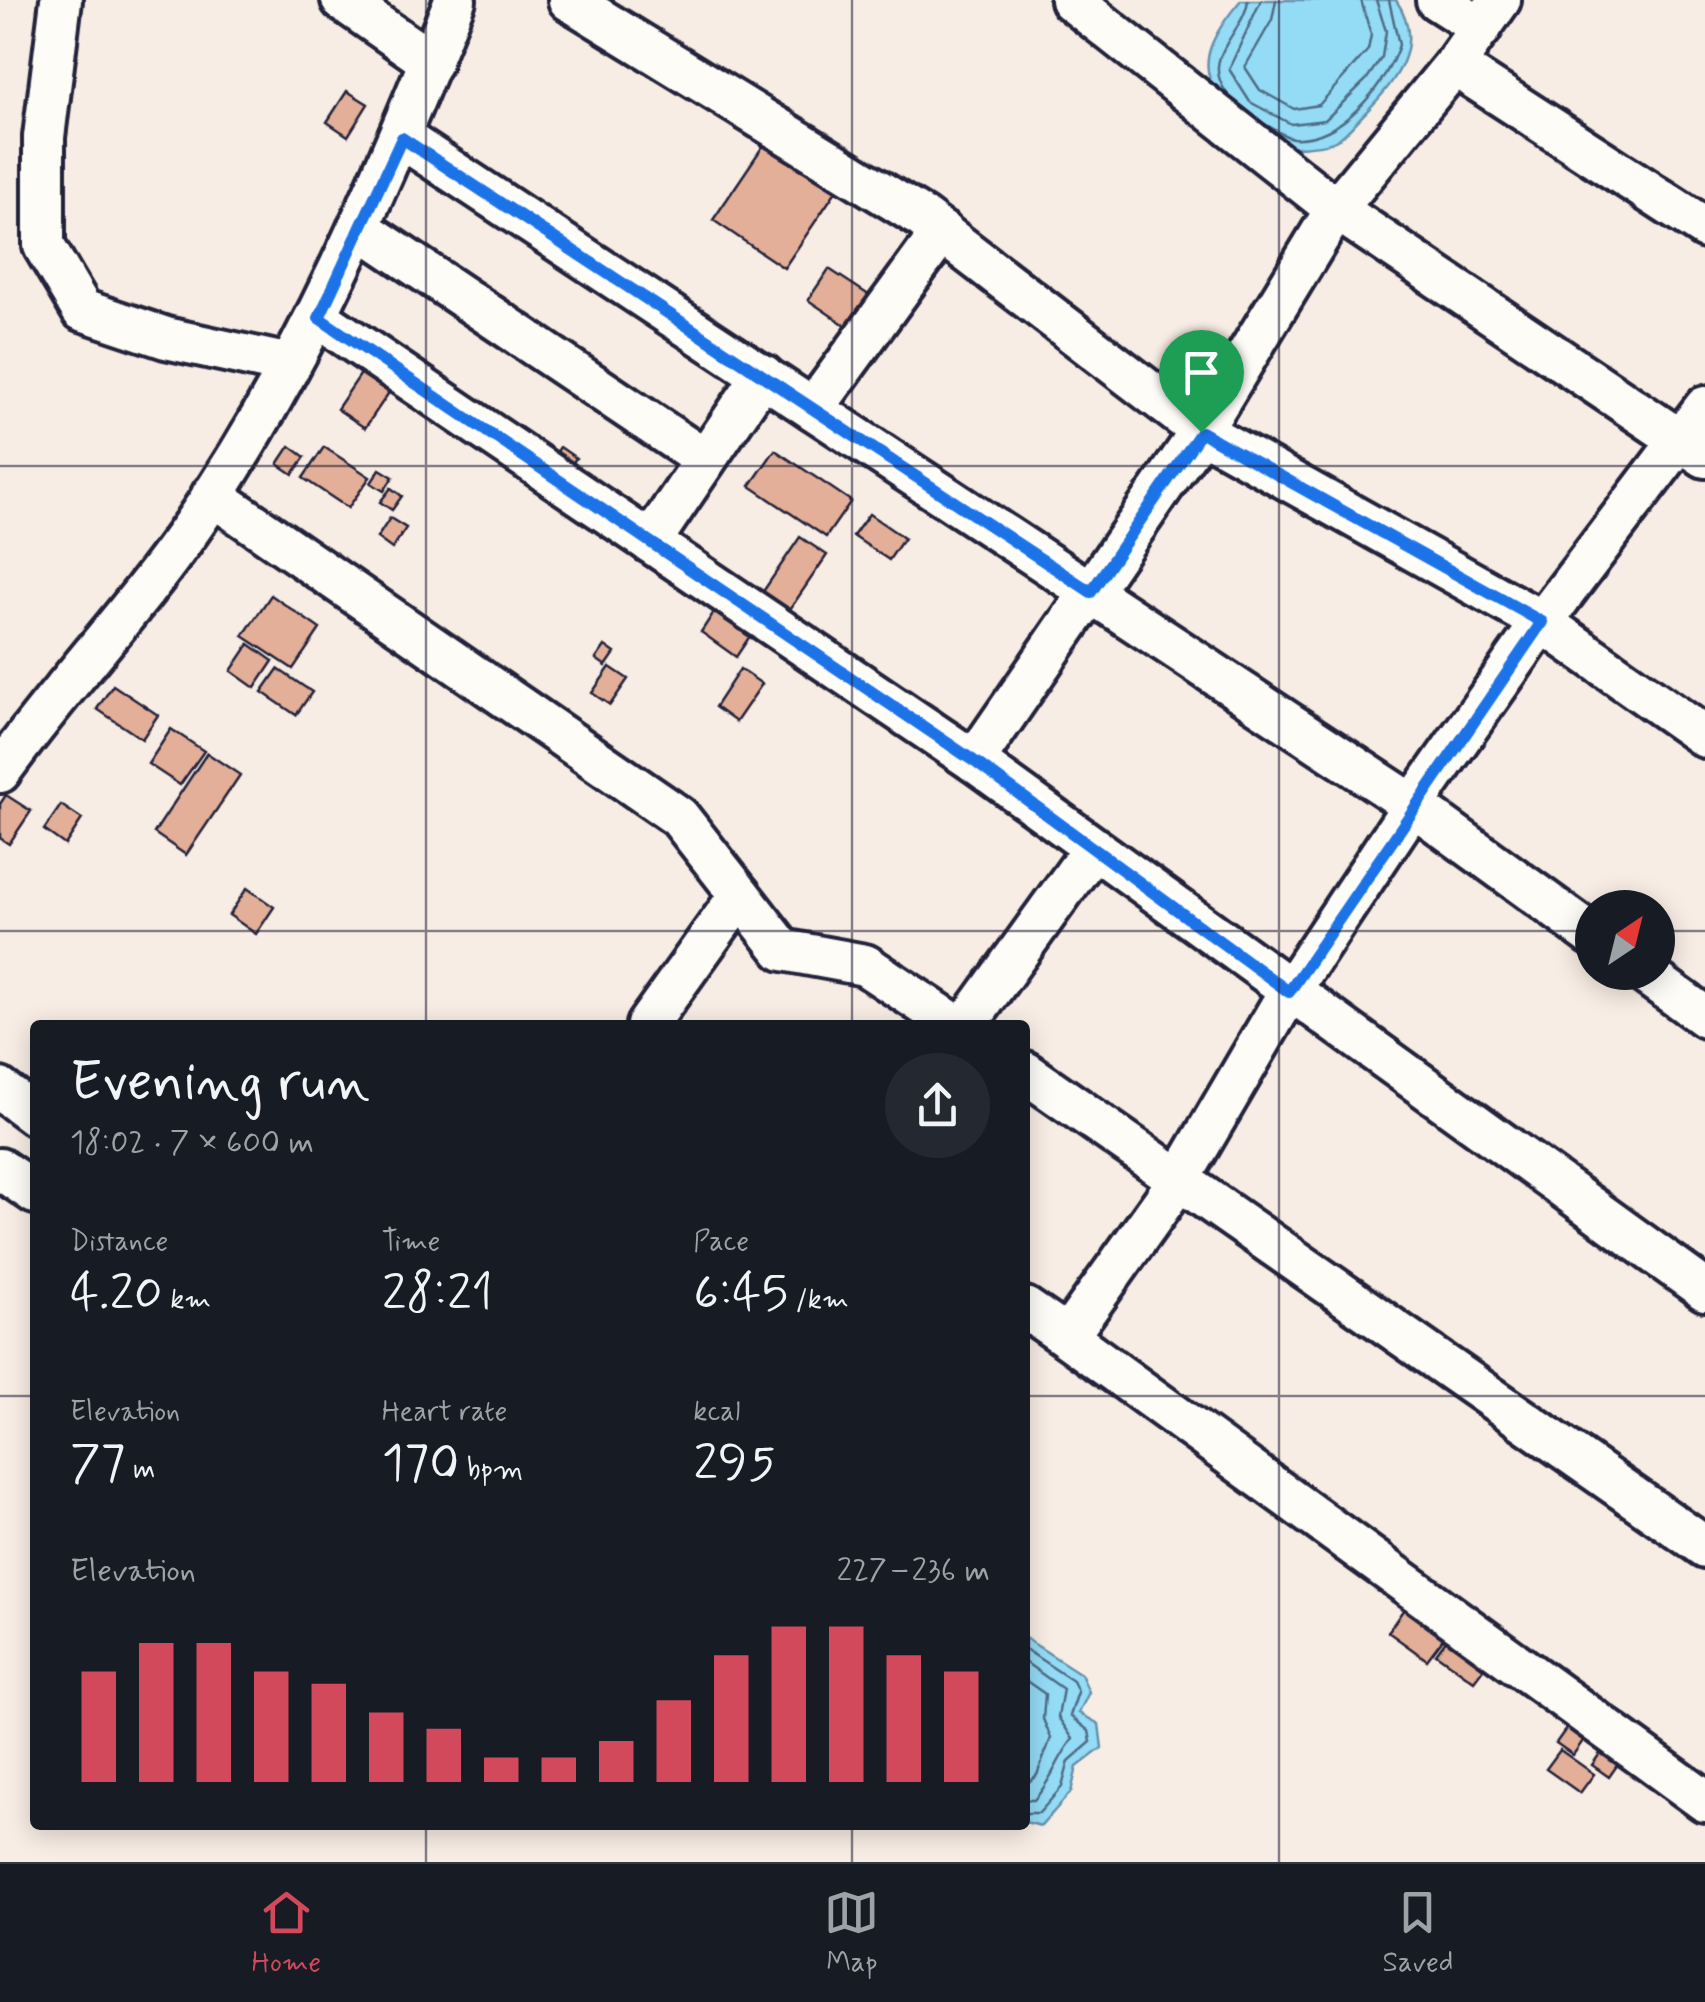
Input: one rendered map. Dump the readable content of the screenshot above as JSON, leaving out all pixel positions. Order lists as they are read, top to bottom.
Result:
{
  "north": "top right",
  "page": {
    "heading": ["Evening run", "18:02 · 7 × 600 m"],
    "stats": [
      ["Distance", "4.20 km"],
      ["Time", "28:21"],
      ["Pace", "6:45 /km"],
      ["Elevation", "77 m"],
      ["Heart rate", "170 bpm"],
      ["kcal", "295"]
    ],
    "chart": ["Elevation", "227–236 m"],
    "tabs": ["Home", "Map", "Saved"]
  }
}
